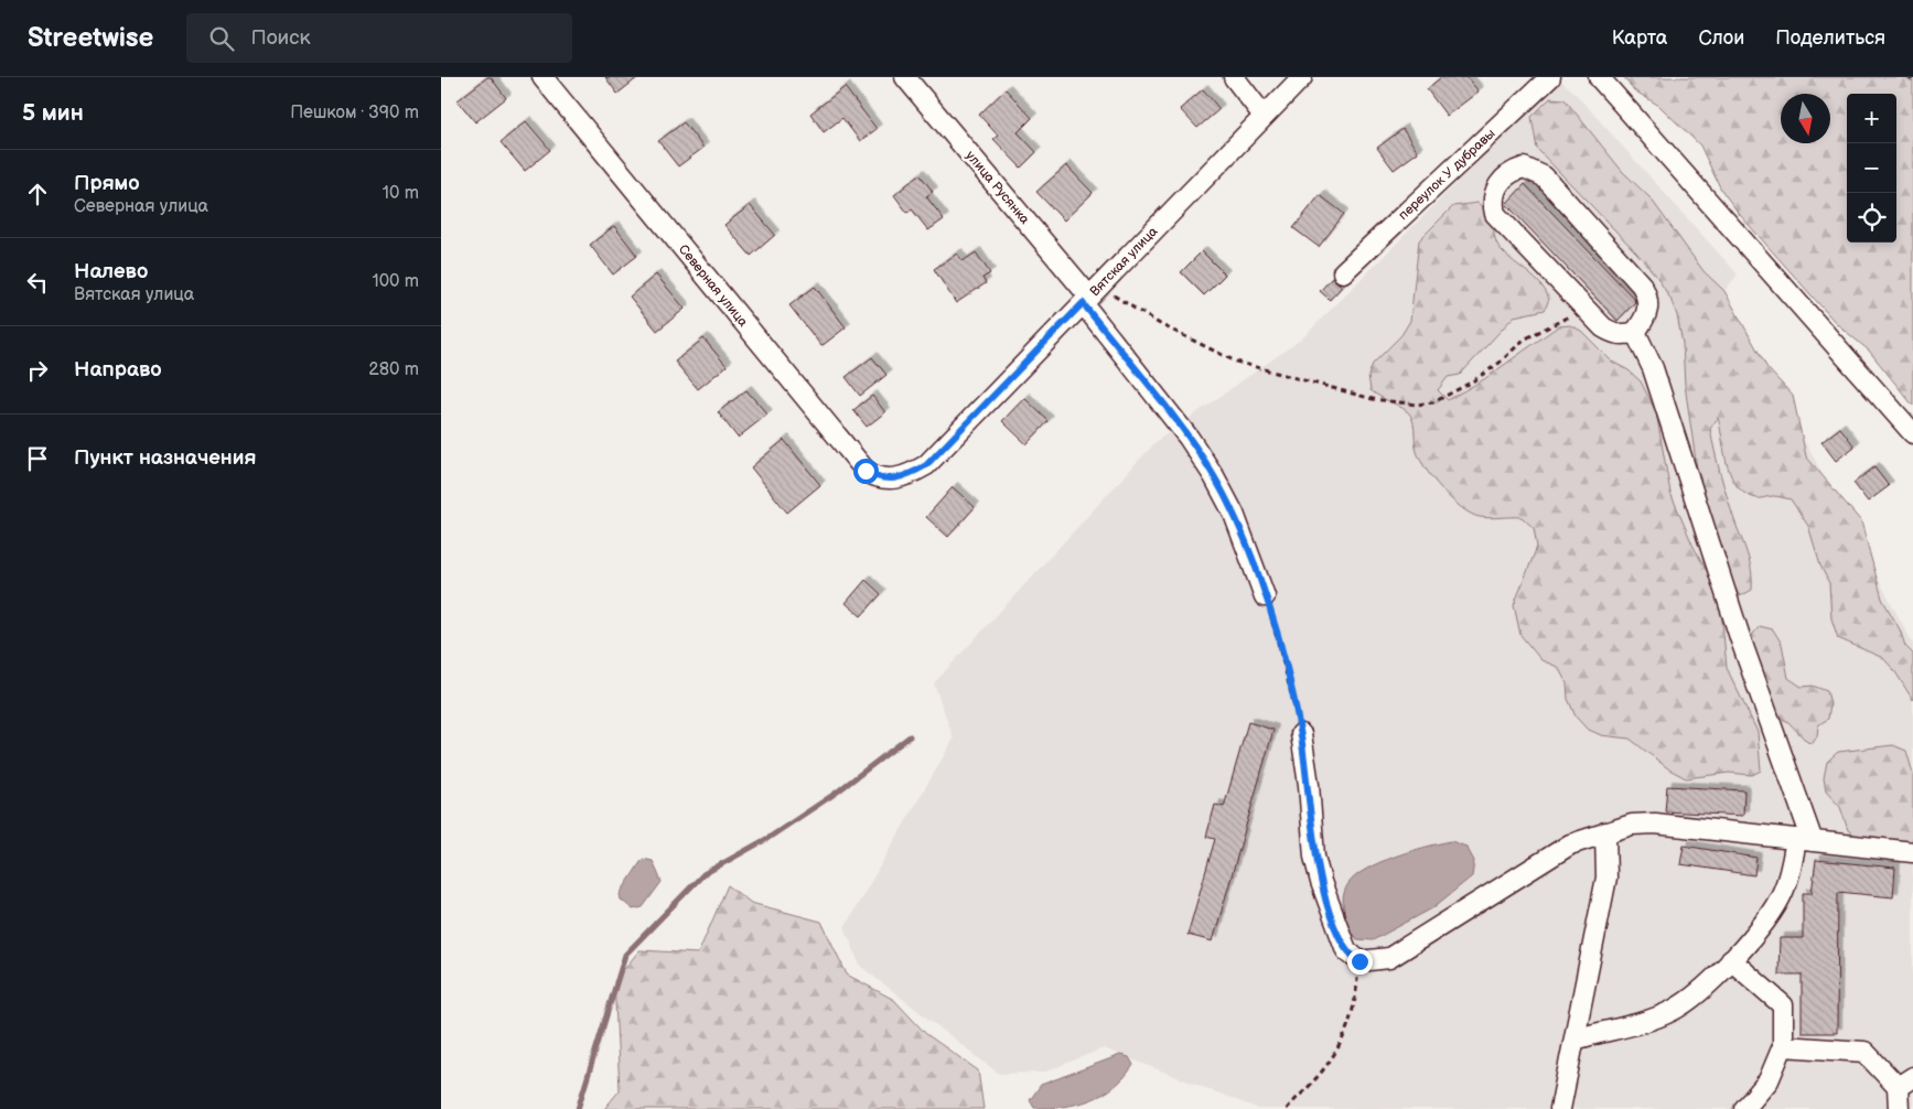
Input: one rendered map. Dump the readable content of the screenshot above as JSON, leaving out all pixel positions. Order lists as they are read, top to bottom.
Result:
{
  "streets": {
    "street": [
      "переулок У дубравы",
      "улица Русянка",
      "Вятская улица",
      "Северная улица"
    ]
  },
  "crossings": [
    ["улица Русянка", "Вятская улица"],
    ["Вятская улица", "Северная улица"]
  ],
  "north": "bottom",
  "page": {
    "header": "Streetwise",
    "search": "Поиск",
    "nav": ["Карта", "Слои", "Поделиться"],
    "heading": ["5 мин", "Пешком · 390 m"],
    "map_buttons": ["+", "−"],
    "list": [
      ["Прямо", "Северная улица", "10 m"],
      ["Налево", "Вятская улица", "100 m"],
      ["Направо", "280 m"],
      "Пункт назначения"
    ]
  }
}
